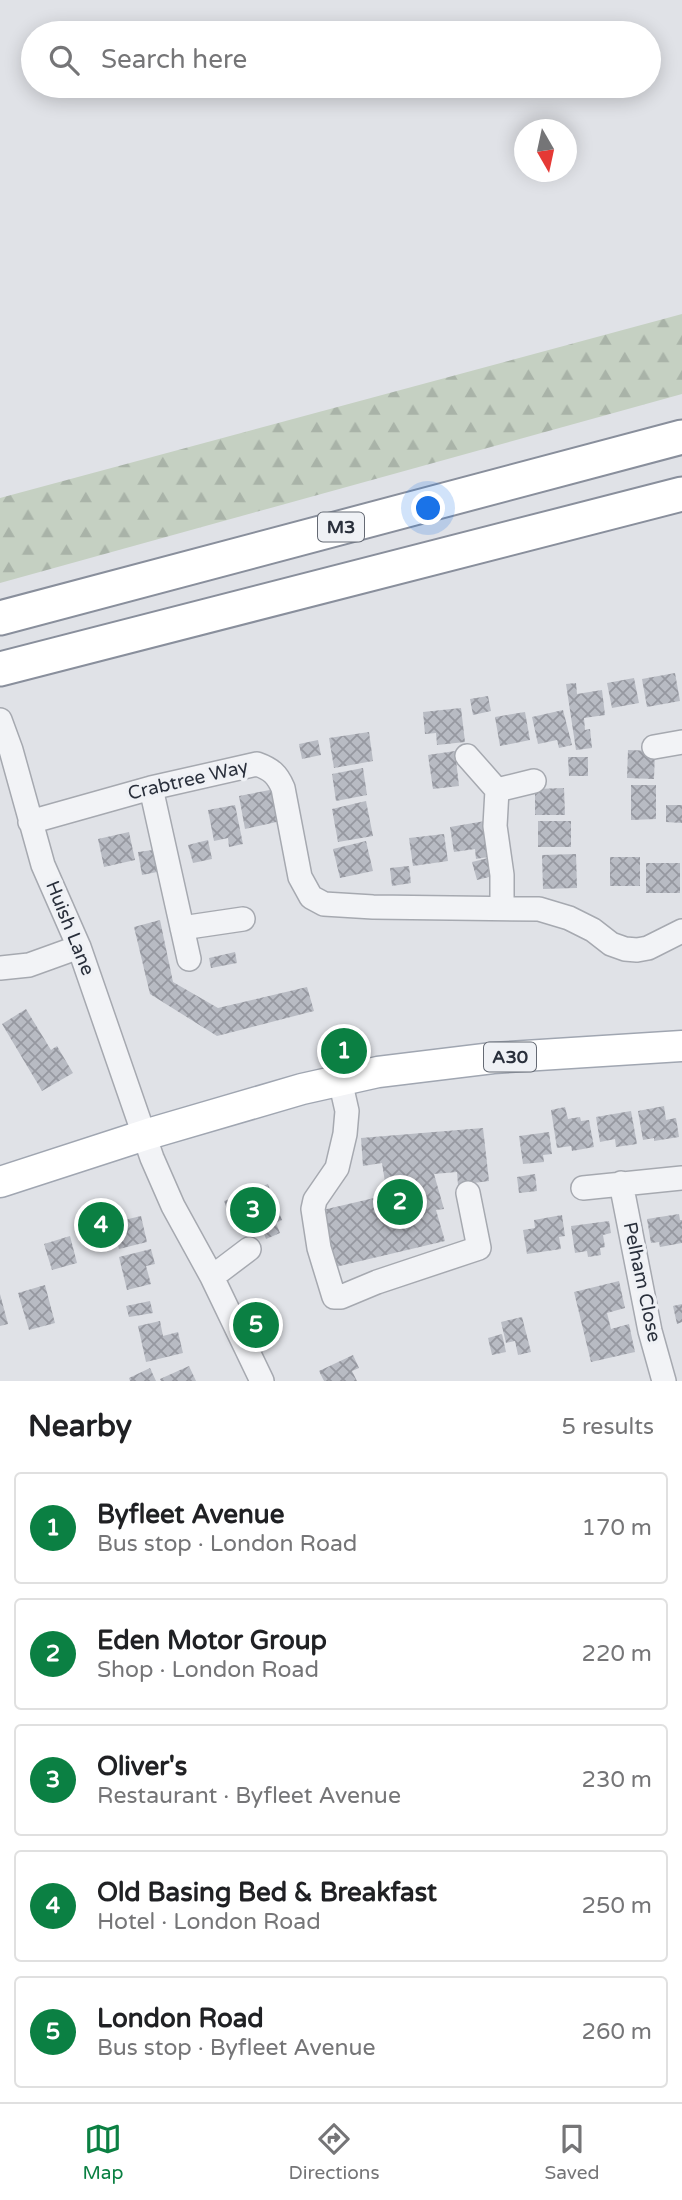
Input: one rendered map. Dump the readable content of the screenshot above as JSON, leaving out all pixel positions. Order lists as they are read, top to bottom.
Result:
{
  "streets": {
    "highway": ["M3"],
    "main road": ["A30"],
    "street": ["Crabtree Way", "Huish Lane", "Pelham Close"]
  },
  "crossings": [
    ["Crabtree Way", "Huish Lane"],
    ["Huish Lane", "A30"]
  ],
  "north": "bottom",
  "page": {
    "search": "Search here",
    "pins": [
      "1",
      "2",
      "3",
      "4",
      "5"
    ],
    "heading": ["Nearby", "5 results"],
    "list": [
      {
        "mark": "1",
        "name": "Byfleet Avenue",
        "note": "Bus stop · London Road",
        "value": "170 m"
      },
      {
        "mark": "2",
        "name": "Eden Motor Group",
        "note": "Shop · London Road",
        "value": "220 m"
      },
      {
        "mark": "3",
        "name": "Oliver's",
        "note": "Restaurant · Byfleet Avenue",
        "value": "230 m"
      },
      {
        "mark": "4",
        "name": "Old Basing Bed & Breakfast",
        "note": "Hotel · London Road",
        "value": "250 m"
      },
      {
        "mark": "5",
        "name": "London Road",
        "note": "Bus stop · Byfleet Avenue",
        "value": "260 m"
      }
    ],
    "nav": ["Map", "Directions", "Saved"]
  }
}
